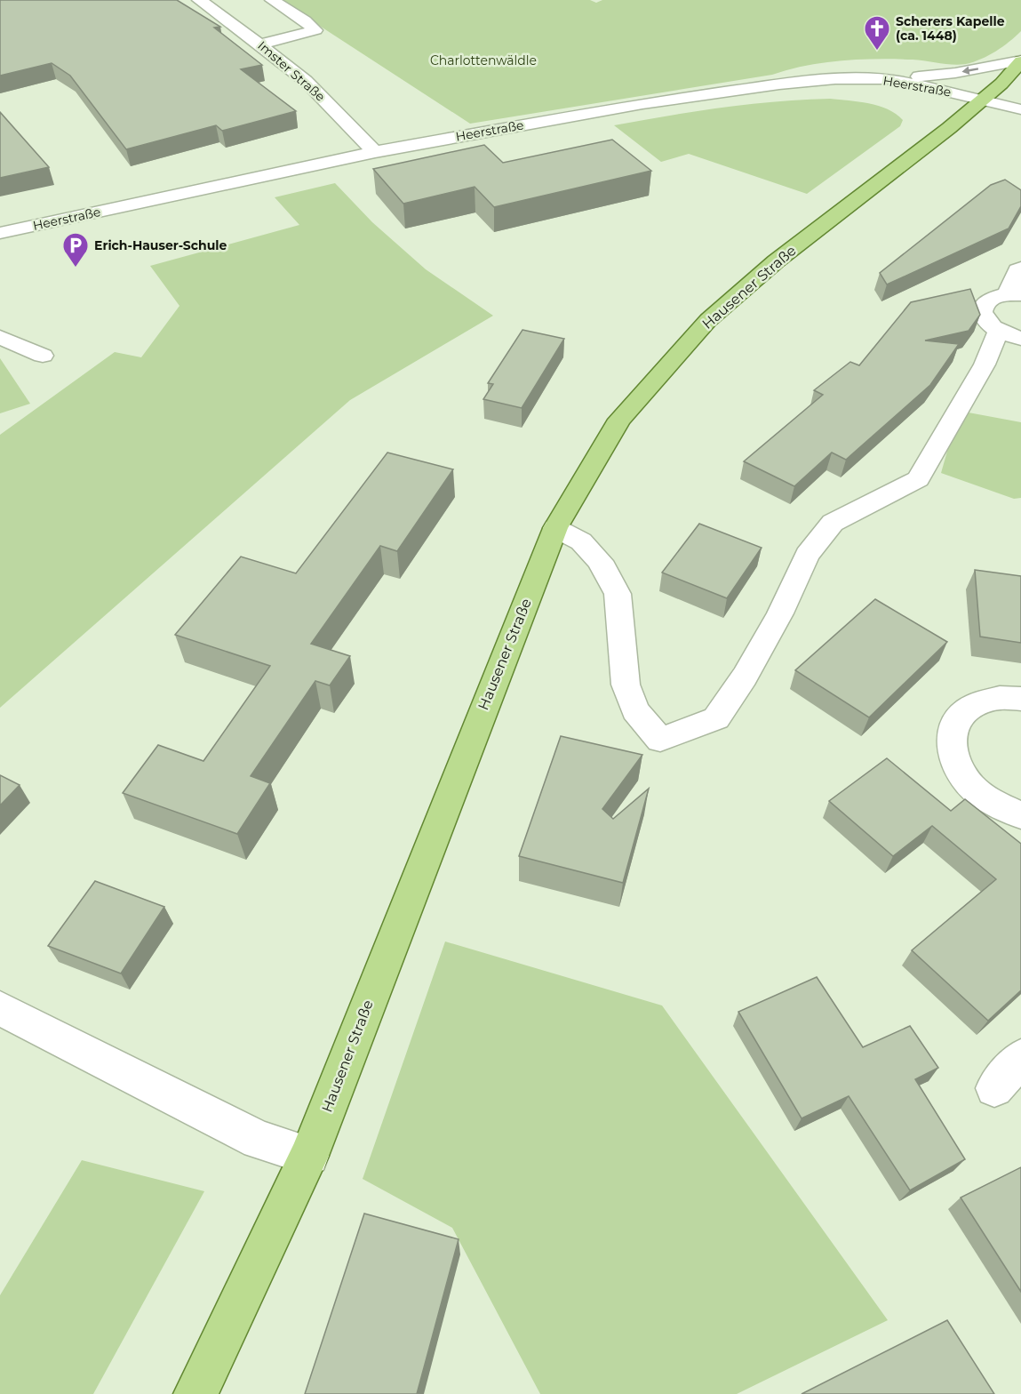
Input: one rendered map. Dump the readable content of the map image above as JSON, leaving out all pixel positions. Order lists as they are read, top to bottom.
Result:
{
  "streets": {
    "main road": ["Hausener Straße"],
    "street": ["Imster Straße", "Heerstraße"]
  },
  "crossings": [
    ["Imster Straße", "Heerstraße"],
    ["Heerstraße", "Hausener Straße"]
  ],
  "parks": ["Charlottenwäldle"],
  "places": {
    "church": ["Scherers Kapelle (ca. 1448)"],
    "parking": ["Erich-Hauser-Schule"]
  }
}
